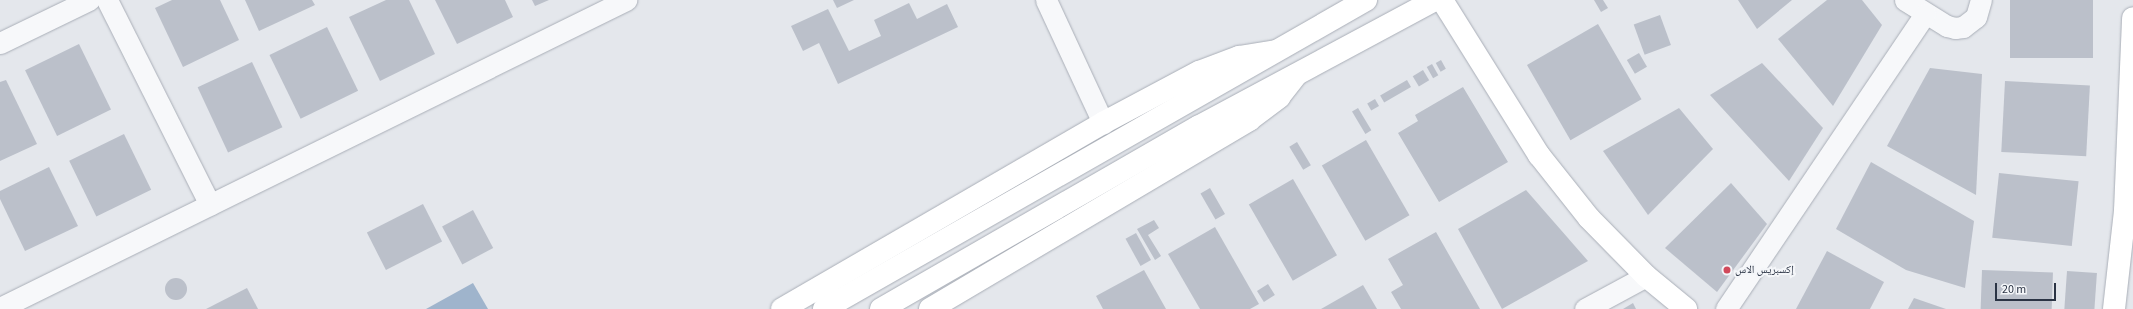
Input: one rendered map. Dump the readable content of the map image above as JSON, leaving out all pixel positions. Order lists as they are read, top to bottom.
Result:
{
  "places": ["إكسبريس الاس"],
  "scale_bar": "20 m"
}
